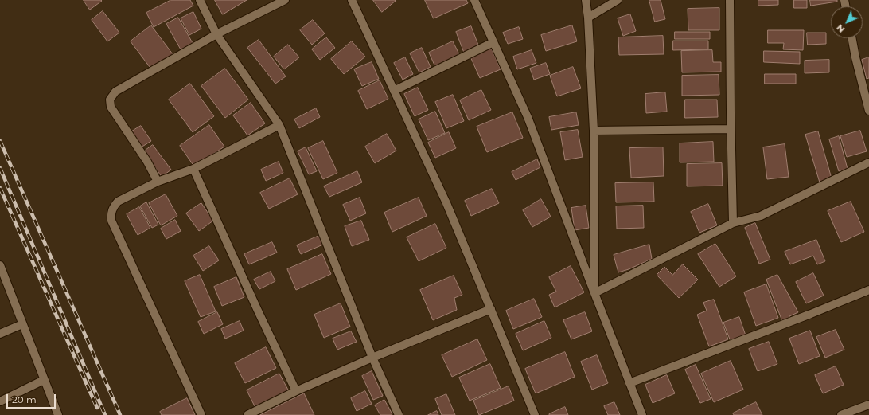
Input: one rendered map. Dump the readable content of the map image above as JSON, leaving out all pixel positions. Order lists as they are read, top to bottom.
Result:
{
  "scale_bar": "20 m",
  "north": "bottom left"
}
